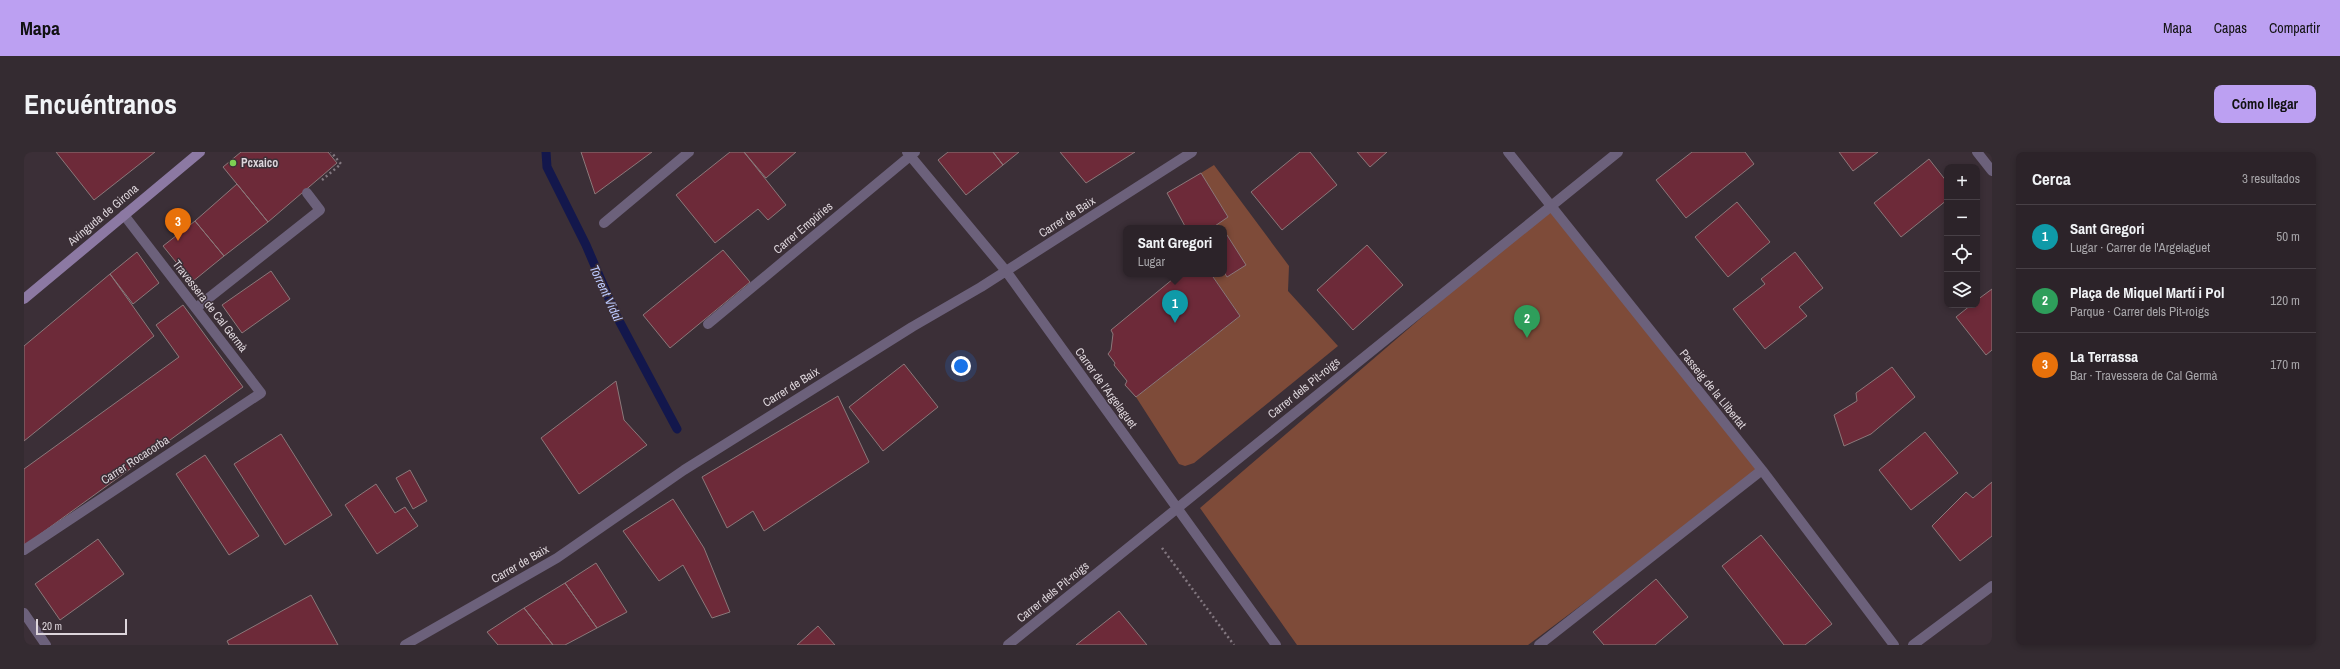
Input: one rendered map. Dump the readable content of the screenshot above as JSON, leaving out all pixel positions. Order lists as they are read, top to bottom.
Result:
{
  "streets": {
    "main road": ["Avinguda de Girona"],
    "street": [
      "Carrer de Baix",
      "Carrer Empúries",
      "Travessera de Cal Germà",
      "Carrer de l'Argelaguet",
      "Carrer dels Pit-roigs",
      "Passeig de la Llibertat",
      "Carrer Rocacorba"
    ]
  },
  "crossings": [
    ["Avinguda de Girona", "Travessera de Cal Germà"],
    ["Carrer de Baix", "Carrer de l'Argelaguet"],
    ["Carrer Empúries", "Carrer de l'Argelaguet"],
    ["Travessera de Cal Germà", "Carrer Rocacorba"],
    ["Carrer de l'Argelaguet", "Carrer dels Pit-roigs"],
    ["Carrer dels Pit-roigs", "Passeig de la Llibertat"]
  ],
  "water": ["Torrent Vidal"],
  "places": ["Pcxaico"],
  "scale_bar": "20 m",
  "page": {
    "header": "Mapa",
    "nav": ["Mapa", "Capas", "Compartir"],
    "title": "Encuéntranos",
    "buttons": "Cómo llegar",
    "heading": ["Cerca", "3 resultados"],
    "map_buttons": ["+", "−"],
    "list": [
      {
        "mark": "1",
        "name": "Sant Gregori",
        "note": "Lugar · Carrer de l'Argelaguet",
        "value": "50 m"
      },
      {
        "mark": "2",
        "name": "Plaça de Miquel Martí i Pol",
        "note": "Parque · Carrer dels Pit-roigs",
        "value": "120 m"
      },
      {
        "mark": "3",
        "name": "La Terrassa",
        "note": "Bar · Travessera de Cal Germà",
        "value": "170 m"
      }
    ],
    "pins": ["3", "1", "2"],
    "popup": ["Sant Gregori", "Lugar"],
    "scale": "20 m"
  }
}
